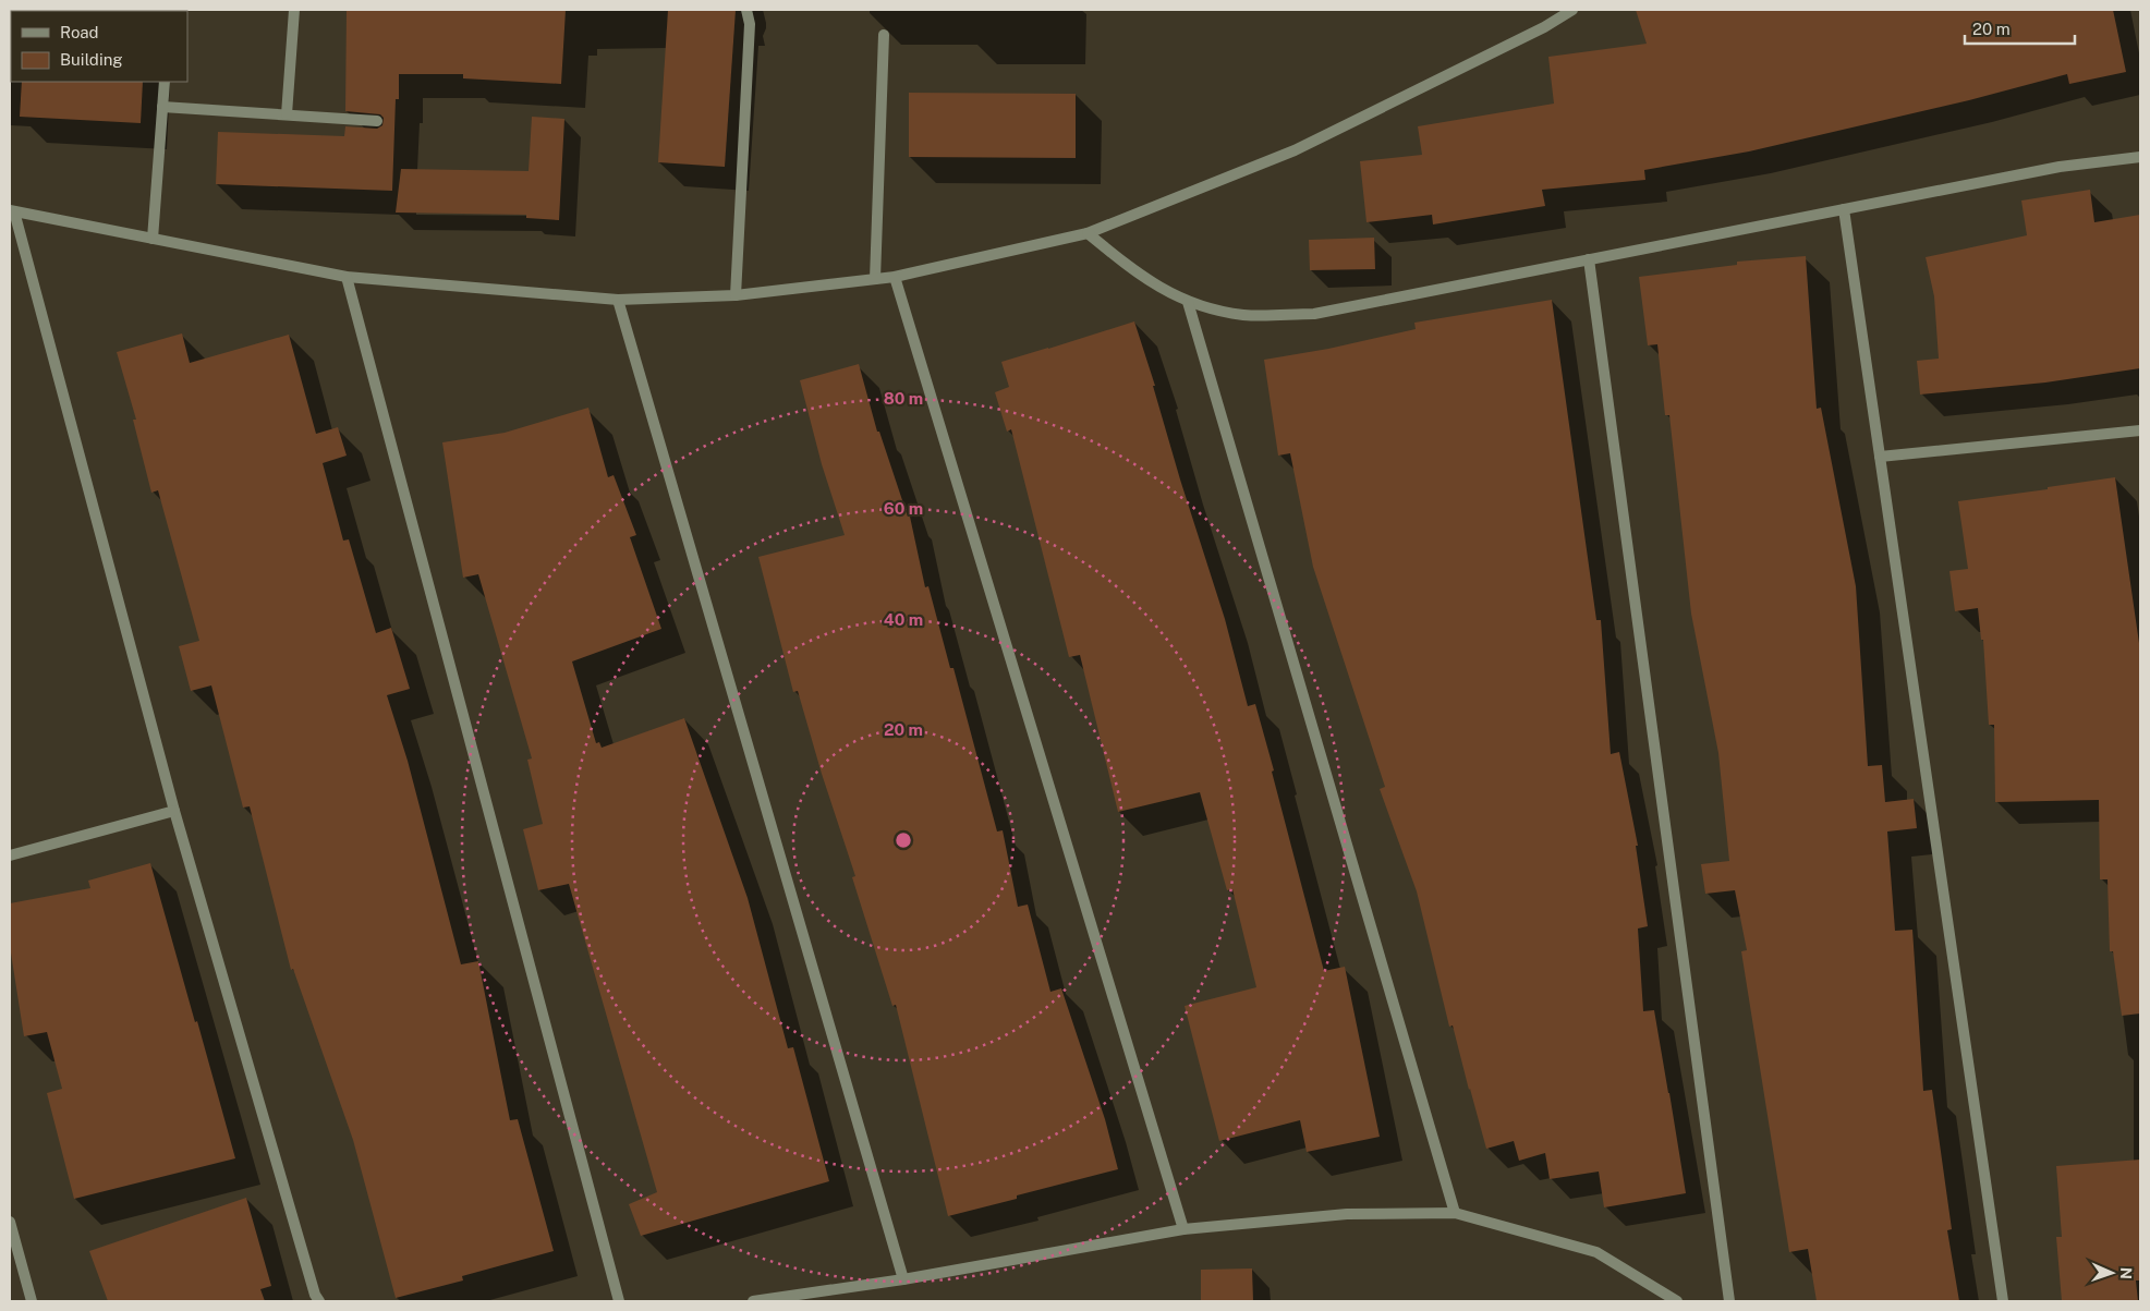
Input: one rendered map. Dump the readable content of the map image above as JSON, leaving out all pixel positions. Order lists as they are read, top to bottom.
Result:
{
  "legend": ["Road", "Building"],
  "scale_bar": "20 m",
  "north": "right",
  "rings": [
    "80 m",
    "60 m",
    "40 m",
    "20 m"
  ]
}
